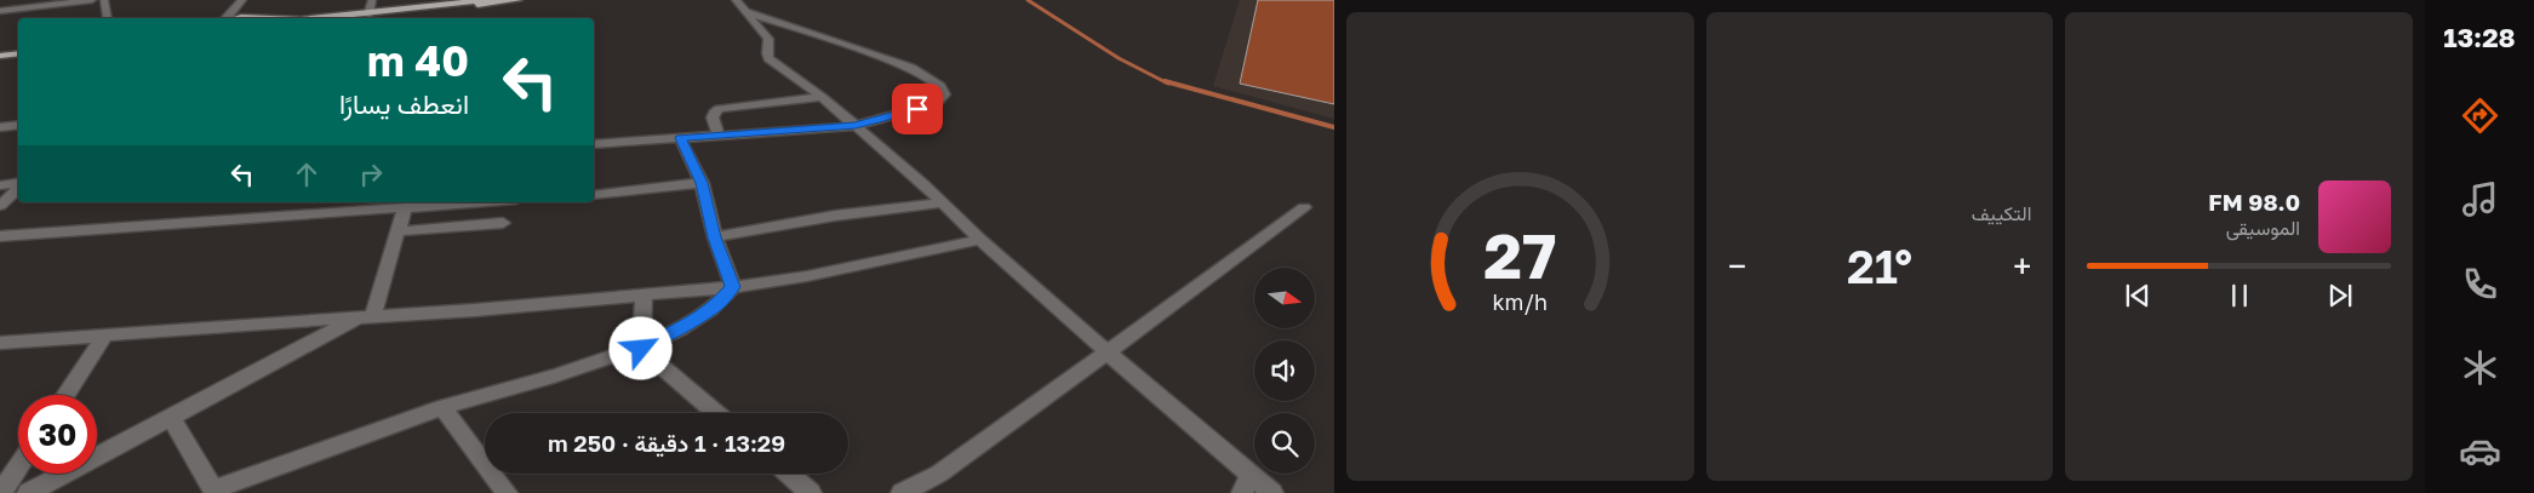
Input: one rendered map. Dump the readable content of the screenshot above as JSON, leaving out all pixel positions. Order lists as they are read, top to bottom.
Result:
{
  "north": "right",
  "page": {
    "tabs": "13:28",
    "tile": "التكييف",
    "turn": ["40 m", "انعطف يسارًا"],
    "song": ["98.0 FM", "الموسيقى"],
    "heat": ["−", "21°", "+"],
    "limit": "30",
    "trip": "13:29 · 1 دقيقة · 250 m",
    "gauge": ["27", "km/h"]
  }
}
